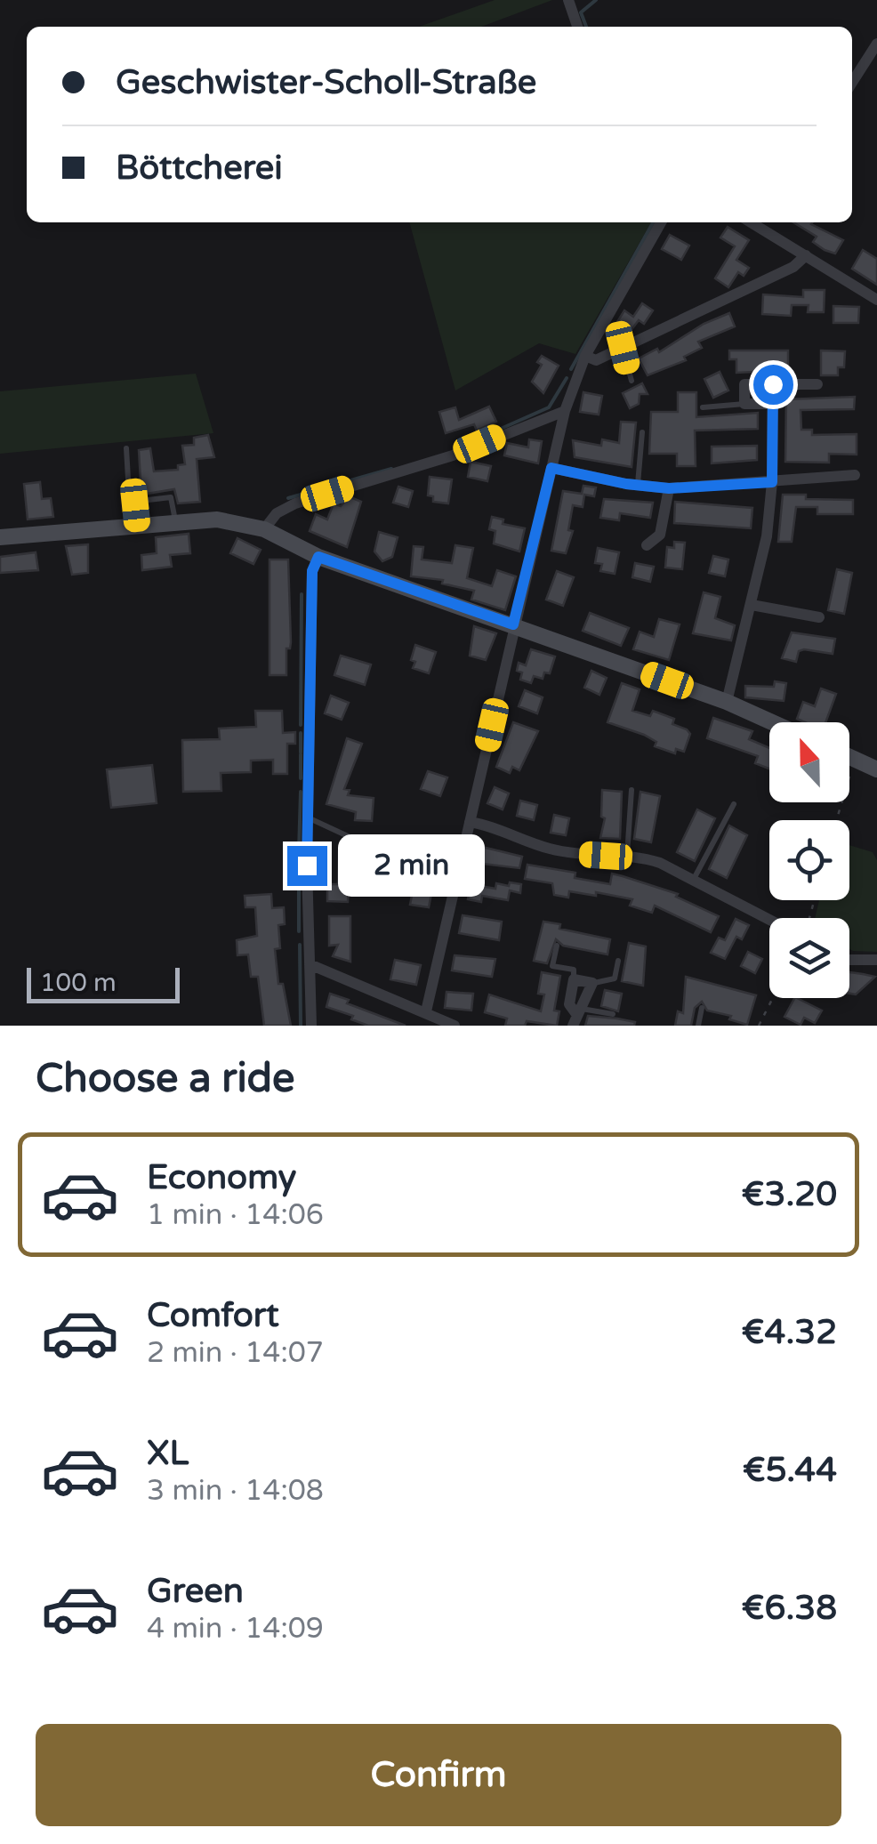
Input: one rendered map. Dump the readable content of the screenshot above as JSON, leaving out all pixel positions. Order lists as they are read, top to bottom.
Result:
{
  "scale_bar": "100 m",
  "north": "top",
  "page": {
    "banner": ["Geschwister-Scholl-Straße", "Böttcherei"],
    "bubble": "2 min",
    "scale": "100 m",
    "heading": "Choose a ride",
    "list": [
      {
        "name": "Economy",
        "note": "1 min · 14:06",
        "value": "€3.20"
      },
      {
        "name": "Comfort",
        "note": "2 min · 14:07",
        "value": "€4.32"
      },
      {
        "name": "XL",
        "note": "3 min · 14:08",
        "value": "€5.44"
      },
      {
        "name": "Green",
        "note": "4 min · 14:09",
        "value": "€6.38"
      }
    ],
    "buttons": "Confirm"
  }
}
